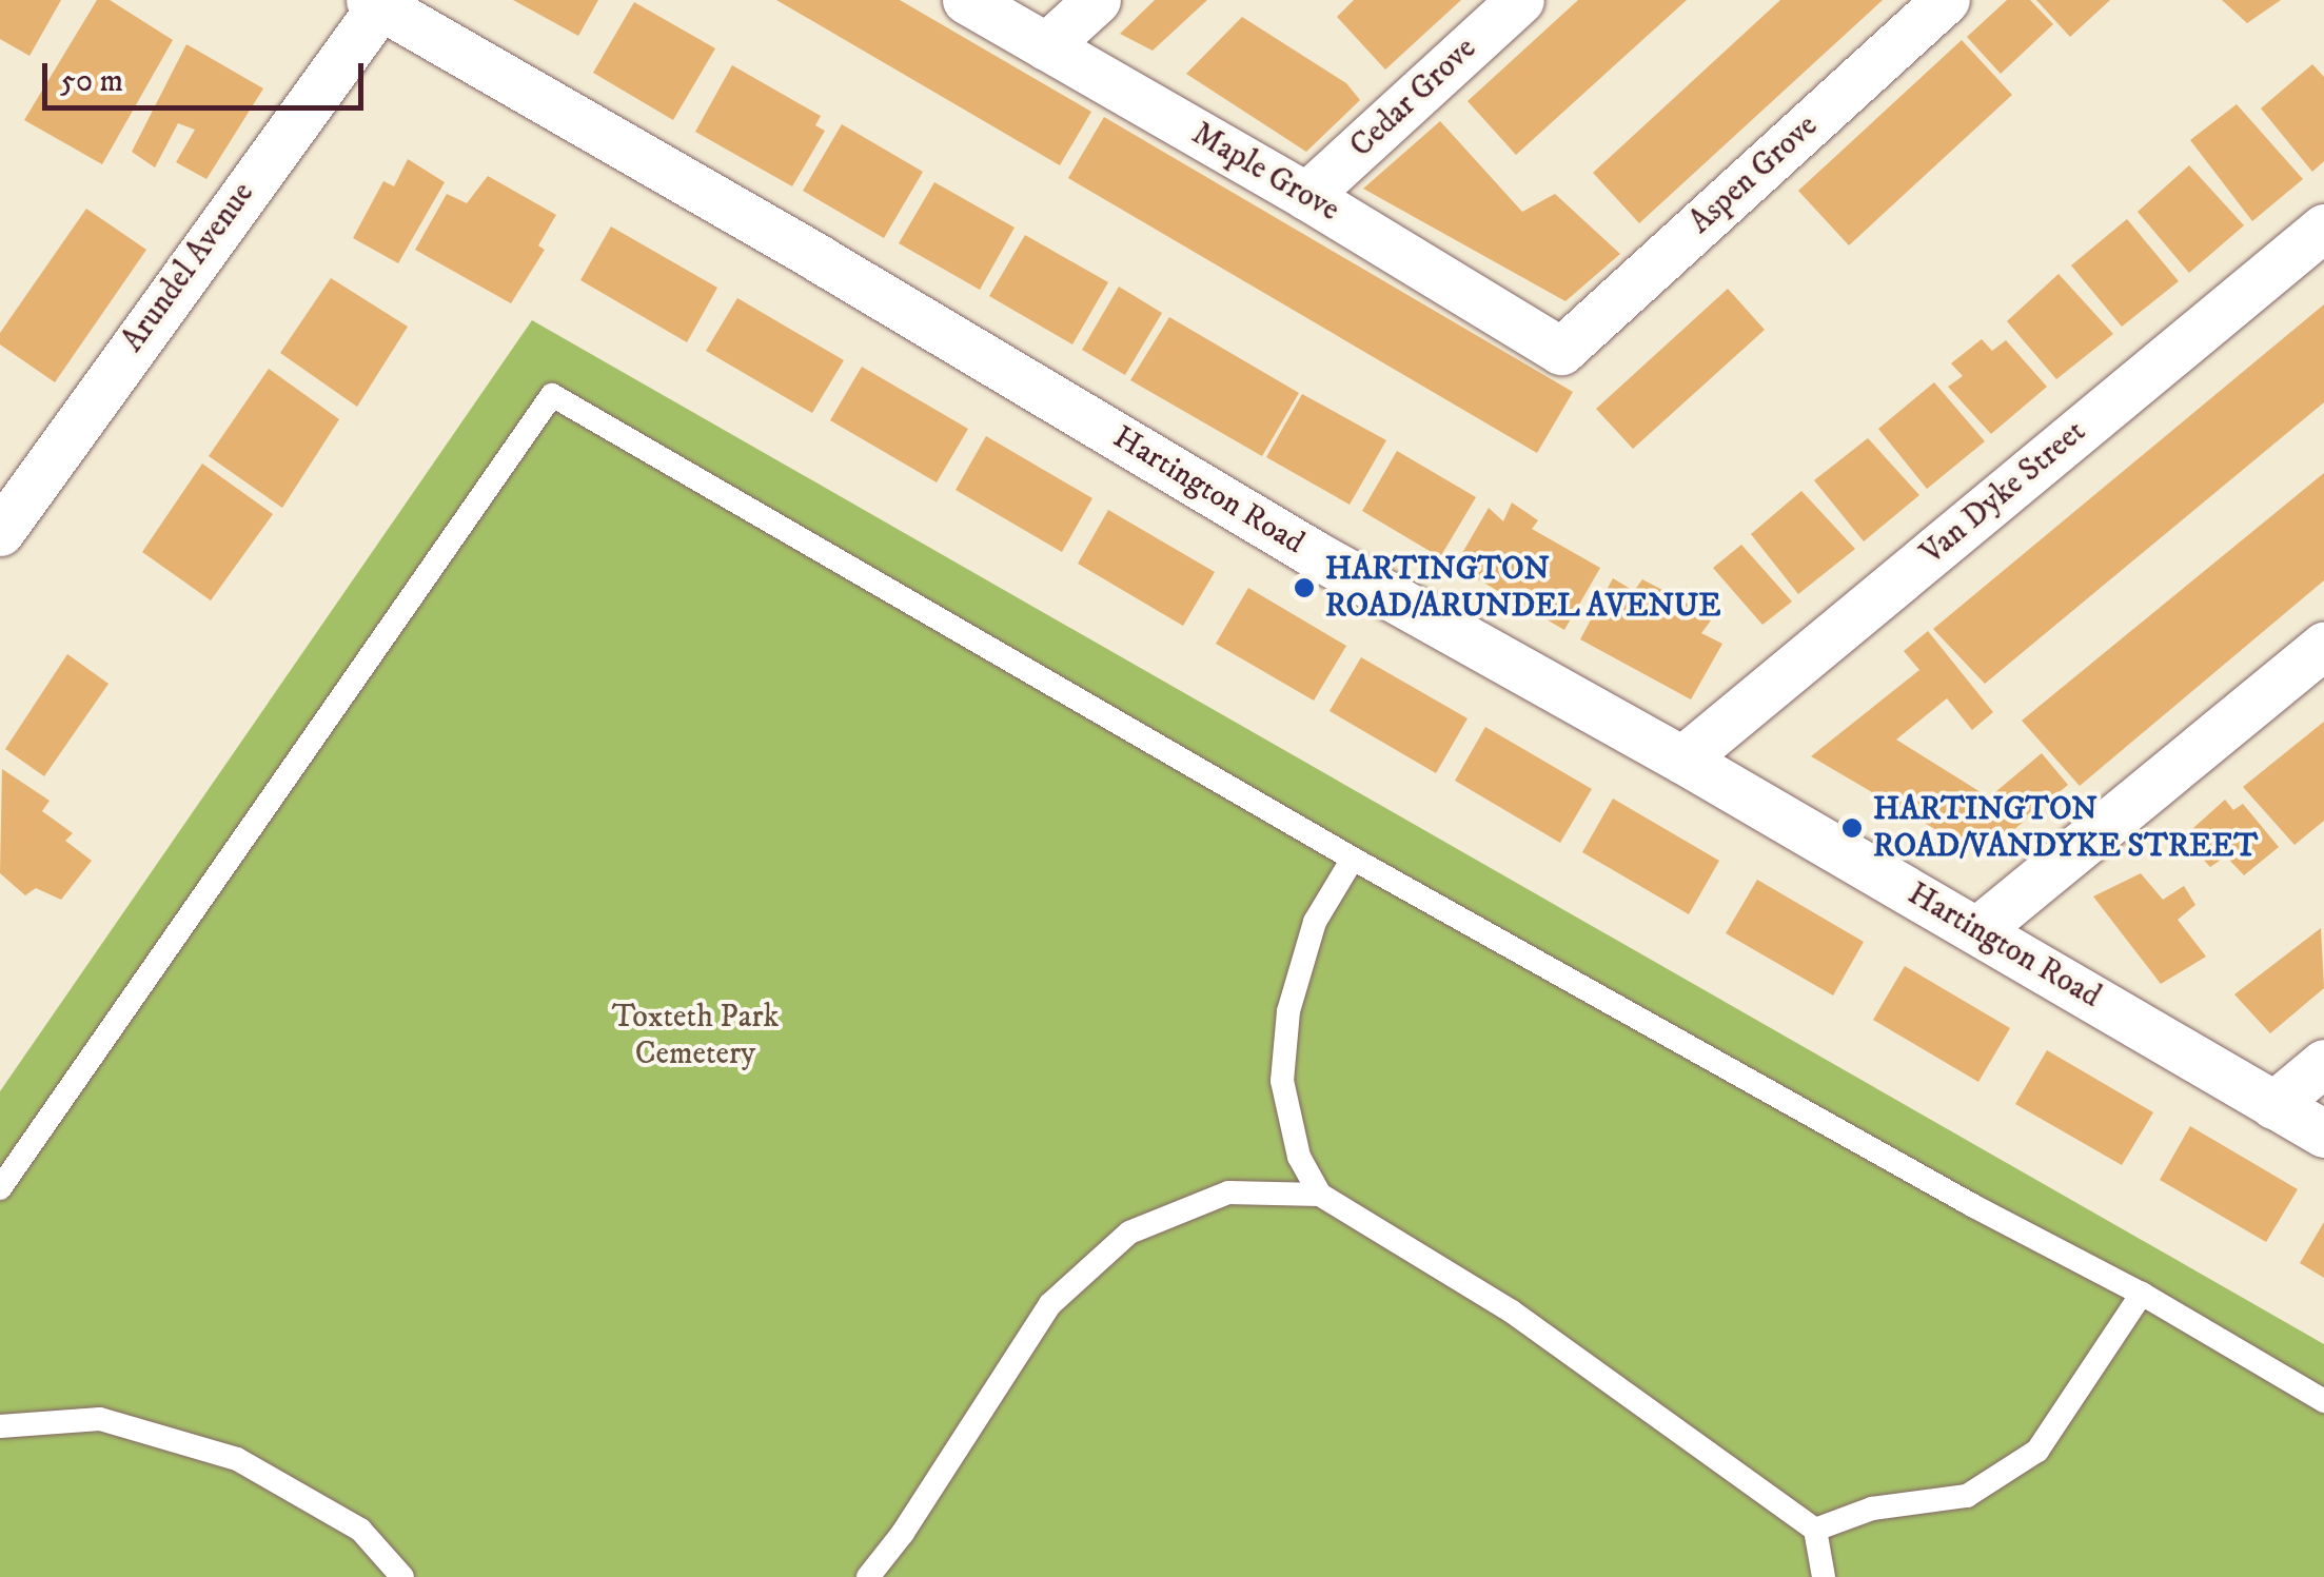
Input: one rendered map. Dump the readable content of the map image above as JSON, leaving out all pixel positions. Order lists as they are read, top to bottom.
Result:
{
  "streets": {
    "street": [
      "Cedar Grove",
      "Maple Grove",
      "Aspen Grove",
      "Arundel Avenue",
      "Hartington Road",
      "Van Dyke Street"
    ]
  },
  "crossings": [
    ["Cedar Grove", "Maple Grove"],
    ["Maple Grove", "Aspen Grove"],
    ["Arundel Avenue", "Hartington Road"],
    ["Hartington Road", "Van Dyke Street"]
  ],
  "parks": ["Toxteth Park Cemetery"],
  "places": ["HARTINGTON ROAD/ARUNDEL AVENUE", "HARTINGTON ROAD/VANDYKE STREET"],
  "scale_bar": "50 m"
}
